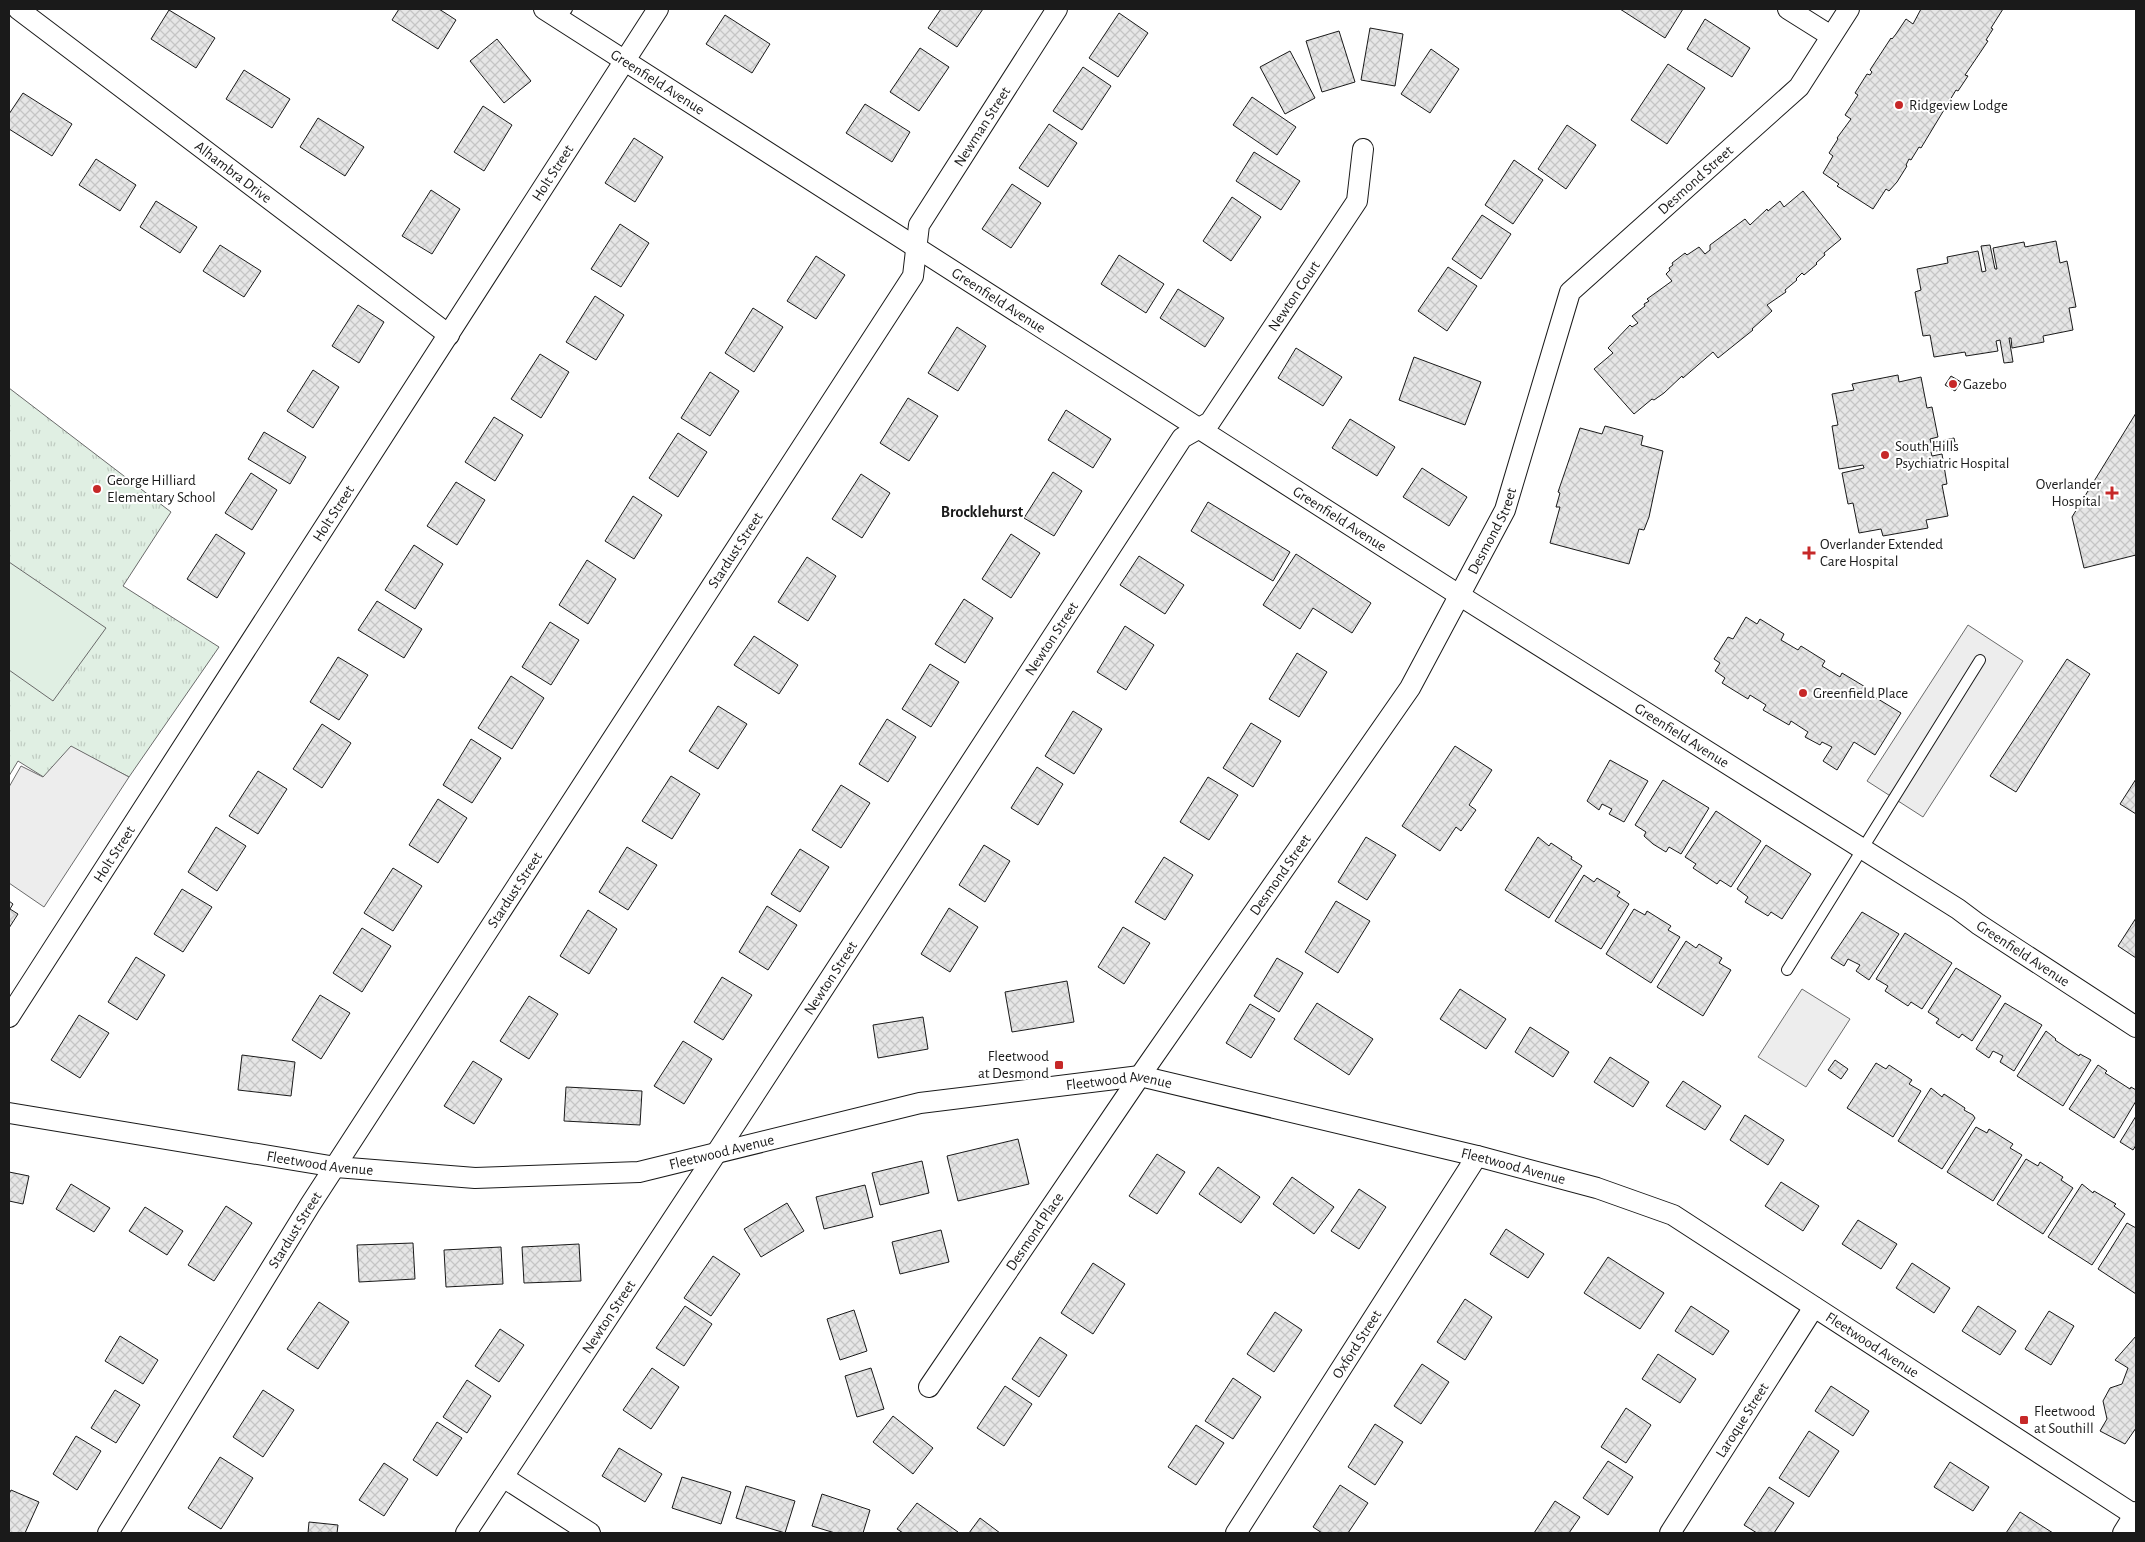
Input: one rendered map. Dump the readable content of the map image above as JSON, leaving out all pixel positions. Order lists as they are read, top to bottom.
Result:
{
  "streets": {
    "street": [
      "Greenfield Avenue",
      "Newman Street",
      "Alhambra Drive",
      "Holt Street",
      "Desmond Street",
      "Newton Court",
      "Stardust Street",
      "Newton Street",
      "Fleetwood Avenue",
      "Desmond Place",
      "Oxford Street",
      "Laroque Street"
    ]
  },
  "crossings": [
    ["Greenfield Avenue", "Newman Street"],
    ["Greenfield Avenue", "Holt Street"],
    ["Greenfield Avenue", "Desmond Street"],
    ["Greenfield Avenue", "Newton Court"],
    ["Greenfield Avenue", "Stardust Street"],
    ["Greenfield Avenue", "Newton Street"],
    ["Newman Street", "Stardust Street"],
    ["Alhambra Drive", "Holt Street"],
    ["Desmond Street", "Fleetwood Avenue"],
    ["Desmond Street", "Desmond Place"],
    ["Newton Court", "Newton Street"],
    ["Stardust Street", "Fleetwood Avenue"],
    ["Newton Street", "Fleetwood Avenue"],
    ["Fleetwood Avenue", "Desmond Place"],
    ["Fleetwood Avenue", "Oxford Street"],
    ["Fleetwood Avenue", "Laroque Street"]
  ],
  "districts": ["Brocklehurst"],
  "places": {
    "other": [
      "Ridgeview Lodge",
      "Gazebo",
      "South Hills Psychiatric Hospital",
      "George Hilliard Elementary School",
      "Greenfield Place"
    ],
    "health": ["Overlander Hospital", "Overlander Extended Care Hospital"],
    "transit": ["Fleetwood at Desmond", "Fleetwood at Southill"]
  }
}
